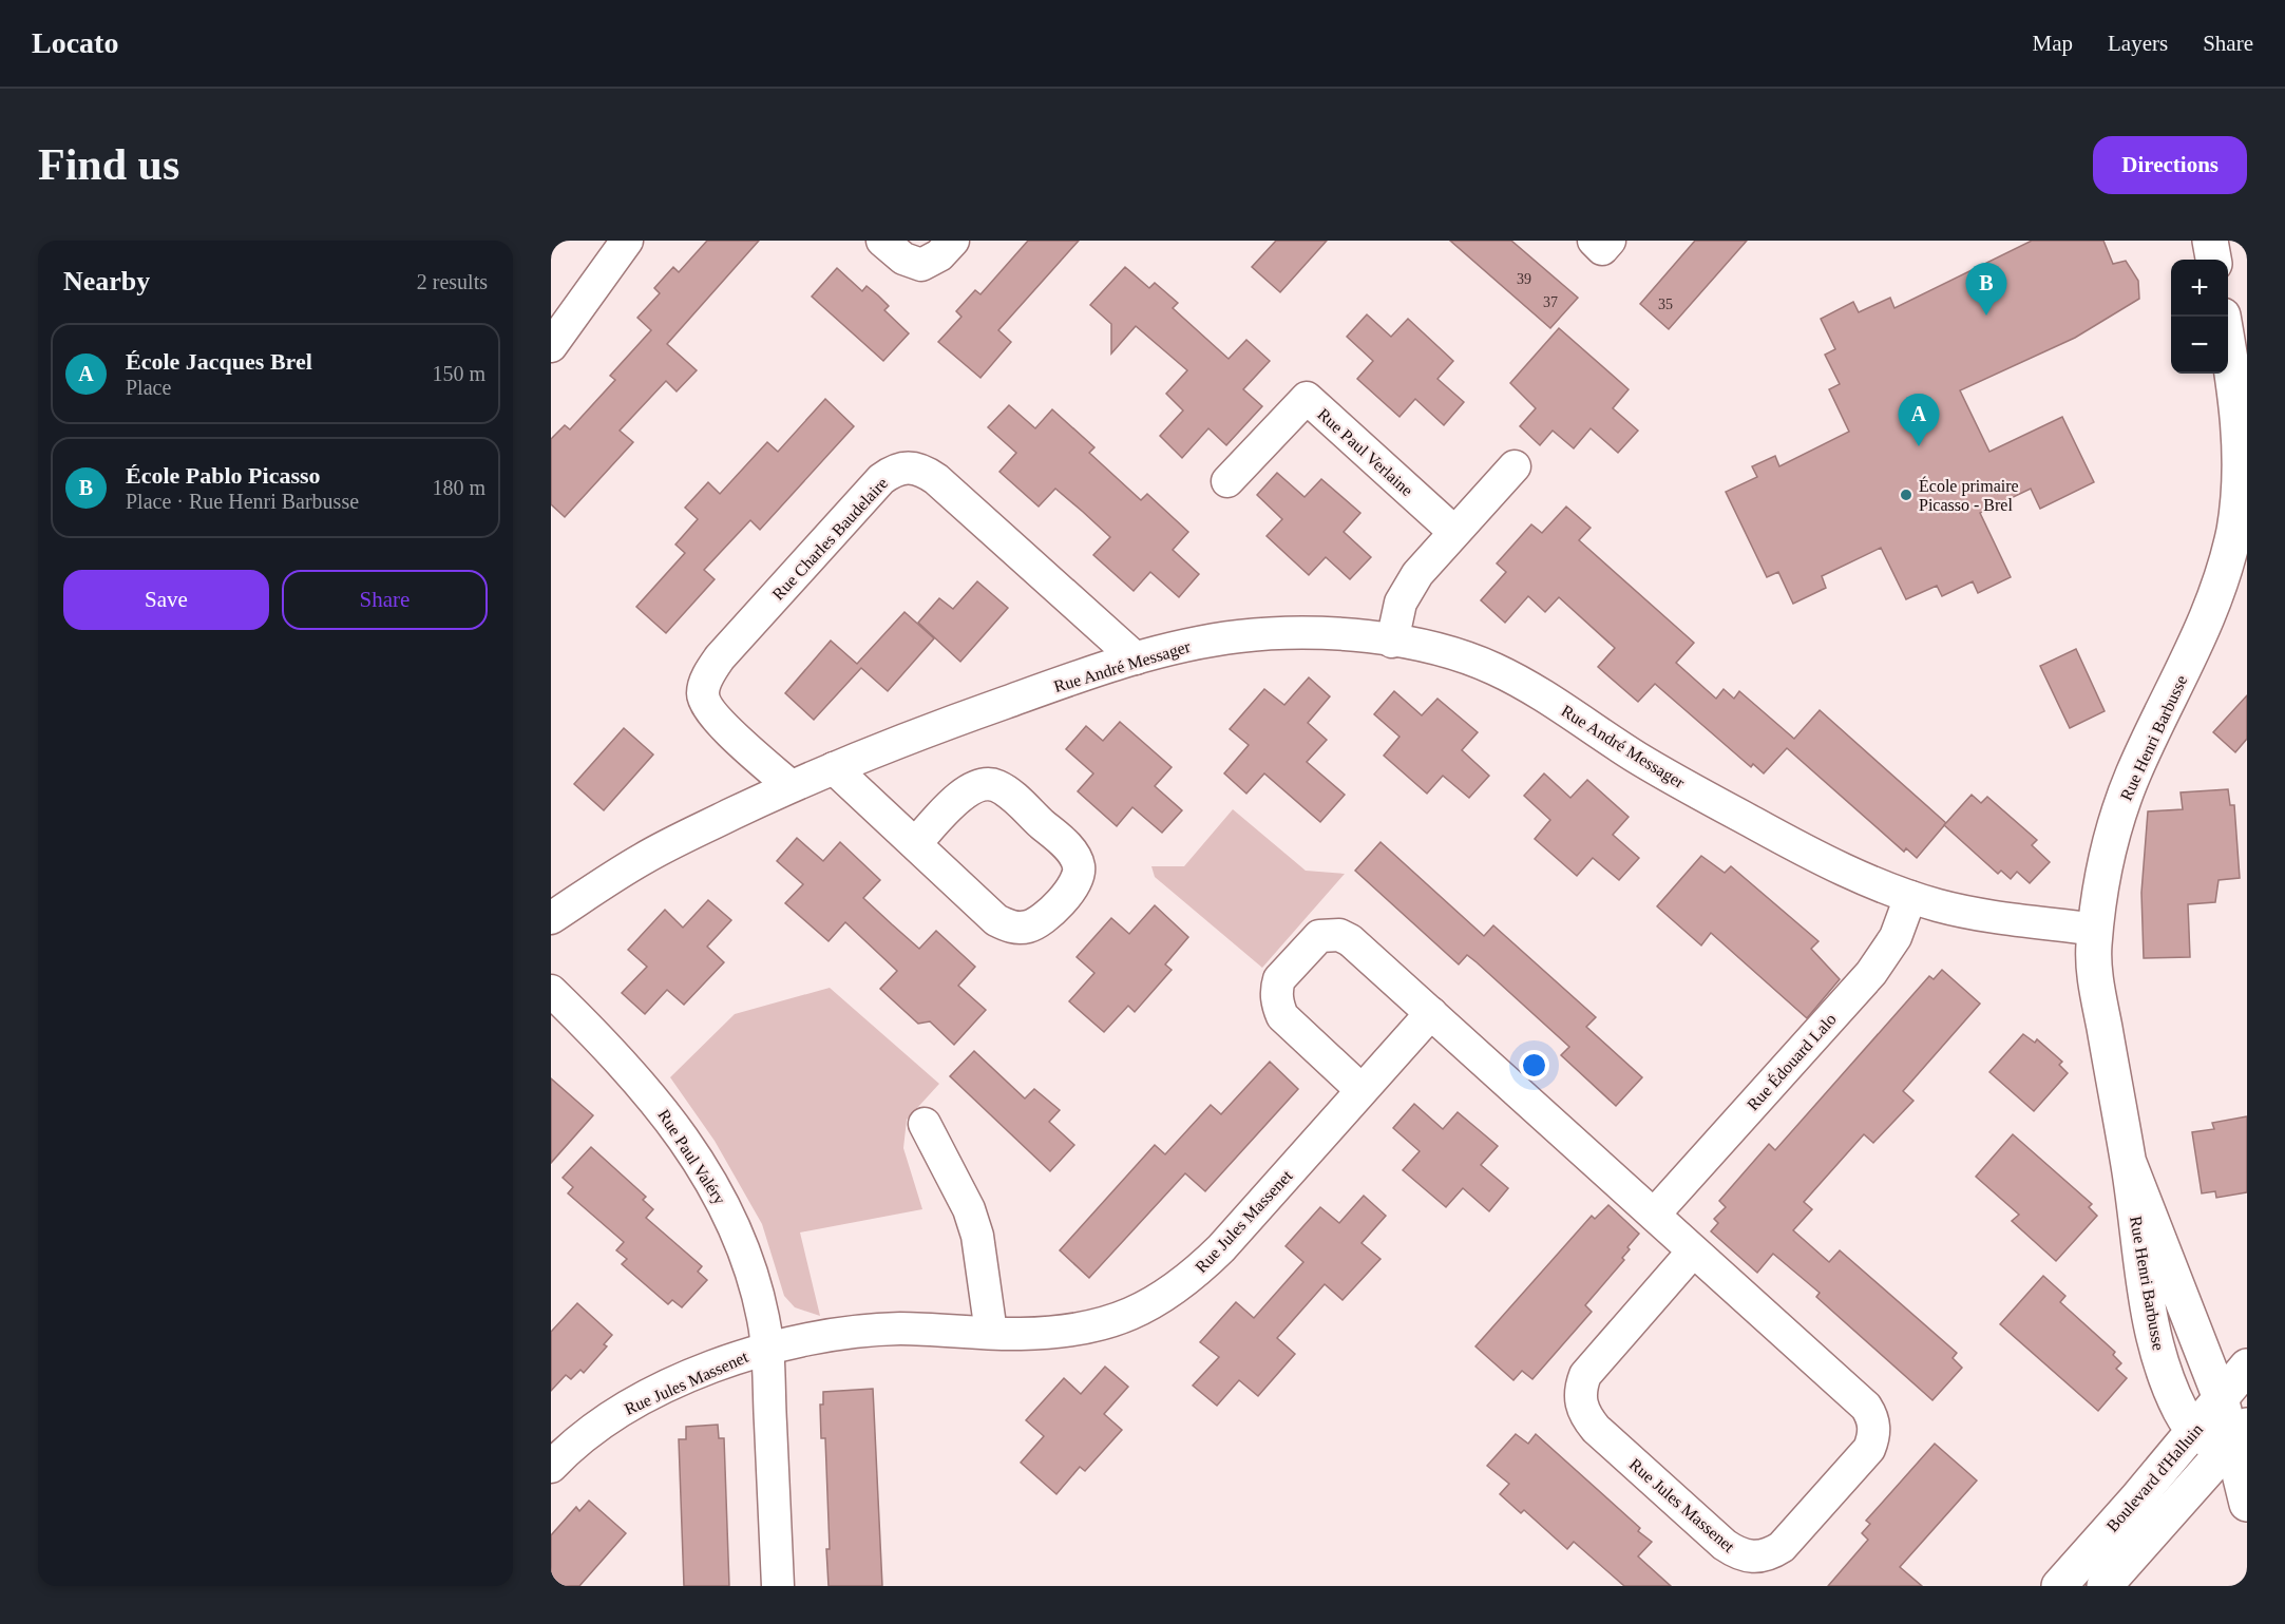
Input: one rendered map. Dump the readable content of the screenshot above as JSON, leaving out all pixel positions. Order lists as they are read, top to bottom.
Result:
{
  "streets": {
    "street": [
      "Rue Paul Verlaine",
      "Rue Charles Baudelaire",
      "Rue André Messager",
      "Rue Henri Barbusse",
      "Rue Édouard Lalo",
      "Rue Paul Valéry",
      "Rue Jules Massenet",
      "Boulevard d'Halluin"
    ]
  },
  "crossings": [
    ["Rue Charles Baudelaire", "Rue André Messager"],
    ["Rue André Messager", "Rue Henri Barbusse"],
    ["Rue André Messager", "Rue Édouard Lalo"],
    ["Rue Henri Barbusse", "Boulevard d'Halluin"],
    ["Rue Édouard Lalo", "Rue Jules Massenet"],
    ["Rue Paul Valéry", "Rue Jules Massenet"]
  ],
  "places": ["École primaire Picasso - Brel"],
  "house_numbers": ["39", "37", "35"],
  "page": {
    "header": "Locato",
    "nav": ["Map", "Layers", "Share"],
    "buttons": [
      "Directions",
      ["Save", "Share"]
    ],
    "title": "Find us",
    "heading": ["Nearby", "2 results"],
    "map_buttons": ["+", "−"],
    "pins": ["B", "A"],
    "list": [
      {
        "mark": "A",
        "name": "École Jacques Brel",
        "note": "Place",
        "value": "150 m"
      },
      {
        "mark": "B",
        "name": "École Pablo Picasso",
        "note": "Place · Rue Henri Barbusse",
        "value": "180 m"
      }
    ]
  }
}
